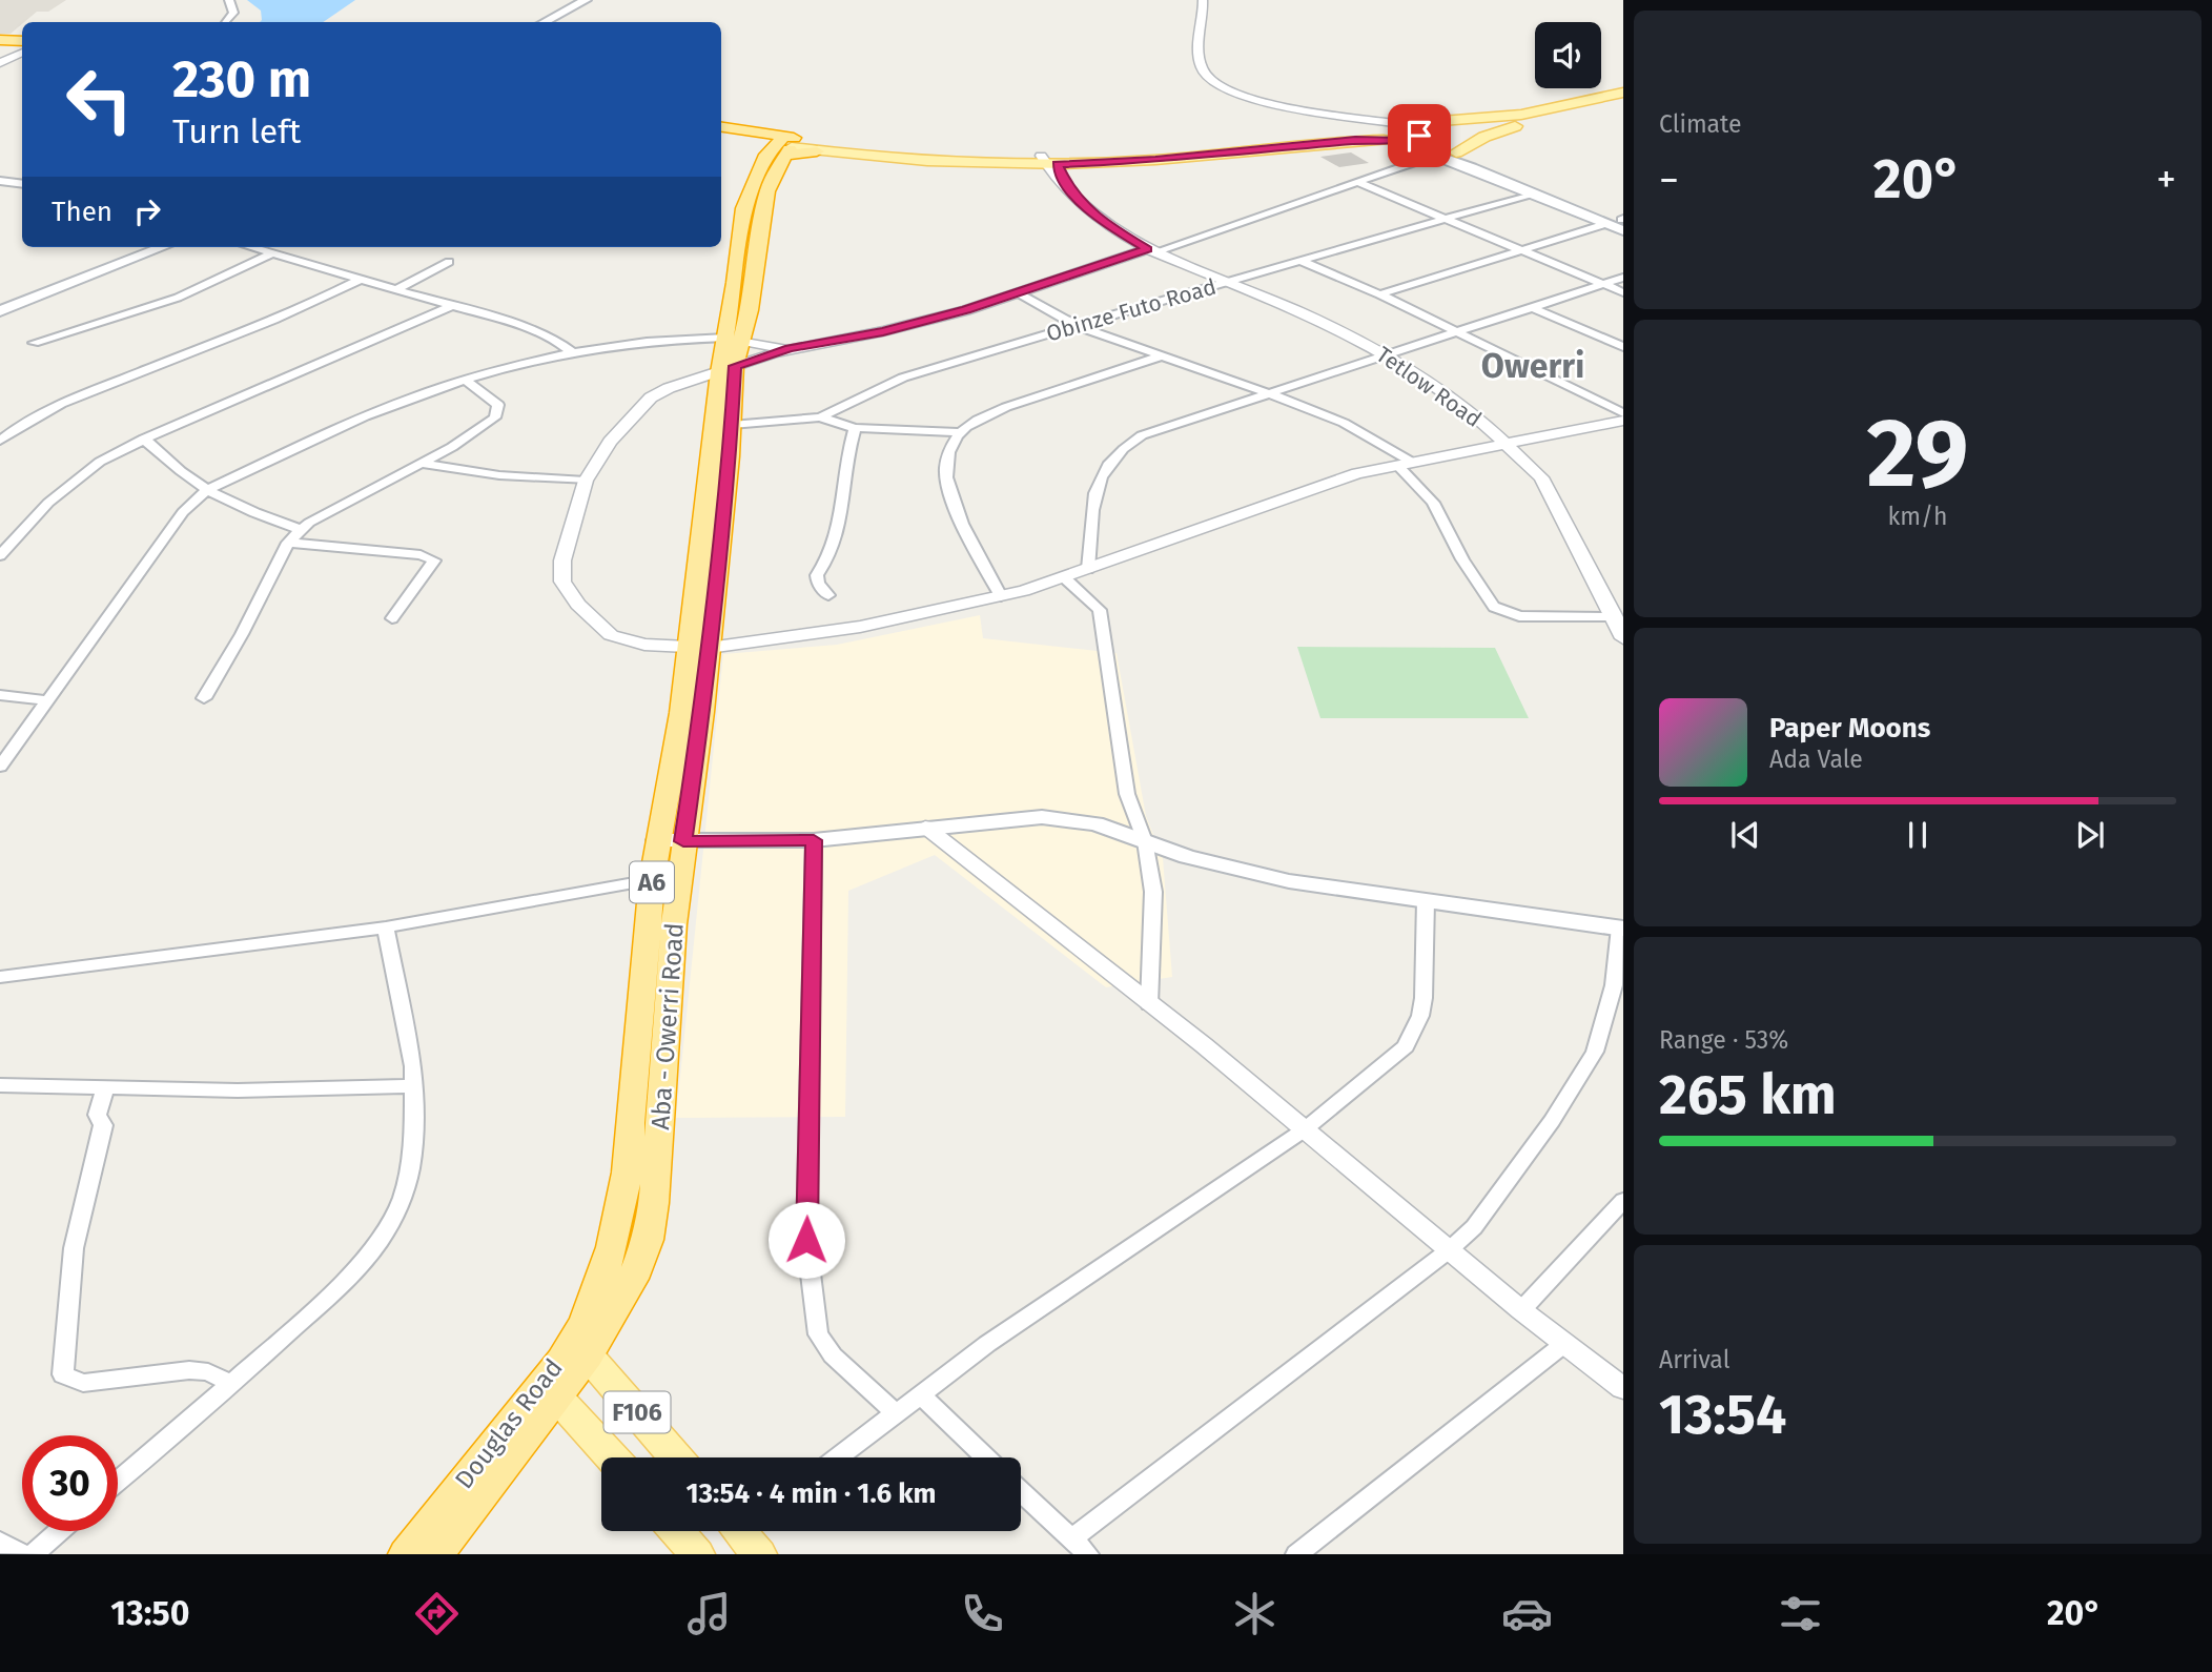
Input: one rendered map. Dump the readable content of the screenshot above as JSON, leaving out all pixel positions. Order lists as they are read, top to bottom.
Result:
{
  "streets": {
    "highway": ["A6", "Aba - Owerri Road", "Douglas Road"],
    "main road": ["F106"],
    "street": ["Obinze Futo Road", "Tetlow Road"]
  },
  "crossings": [
    ["Obinze Futo Road", "Tetlow Road"],
    ["Obinze Futo Road", "Aba - Owerri Road"],
    ["A6", "Aba - Owerri Road"],
    ["Aba - Owerri Road", "F106"],
    ["Aba - Owerri Road", "Douglas Road"],
    ["F106", "Douglas Road"]
  ],
  "districts": ["Owerri"],
  "page": {
    "tile": [
      "Climate",
      ["29", "km/h"],
      ["Range · 53%", "265 km"],
      ["Arrival", "13:54"]
    ],
    "turn": ["230 m", "Turn left"],
    "heat": ["−", "20°", "+"],
    "then": "Then",
    "song": ["Paper Moons", "Ada Vale"],
    "limit": "30",
    "trip": "13:54 · 4 min · 1.6 km",
    "tabs": ["13:50", "20°"]
  }
}
